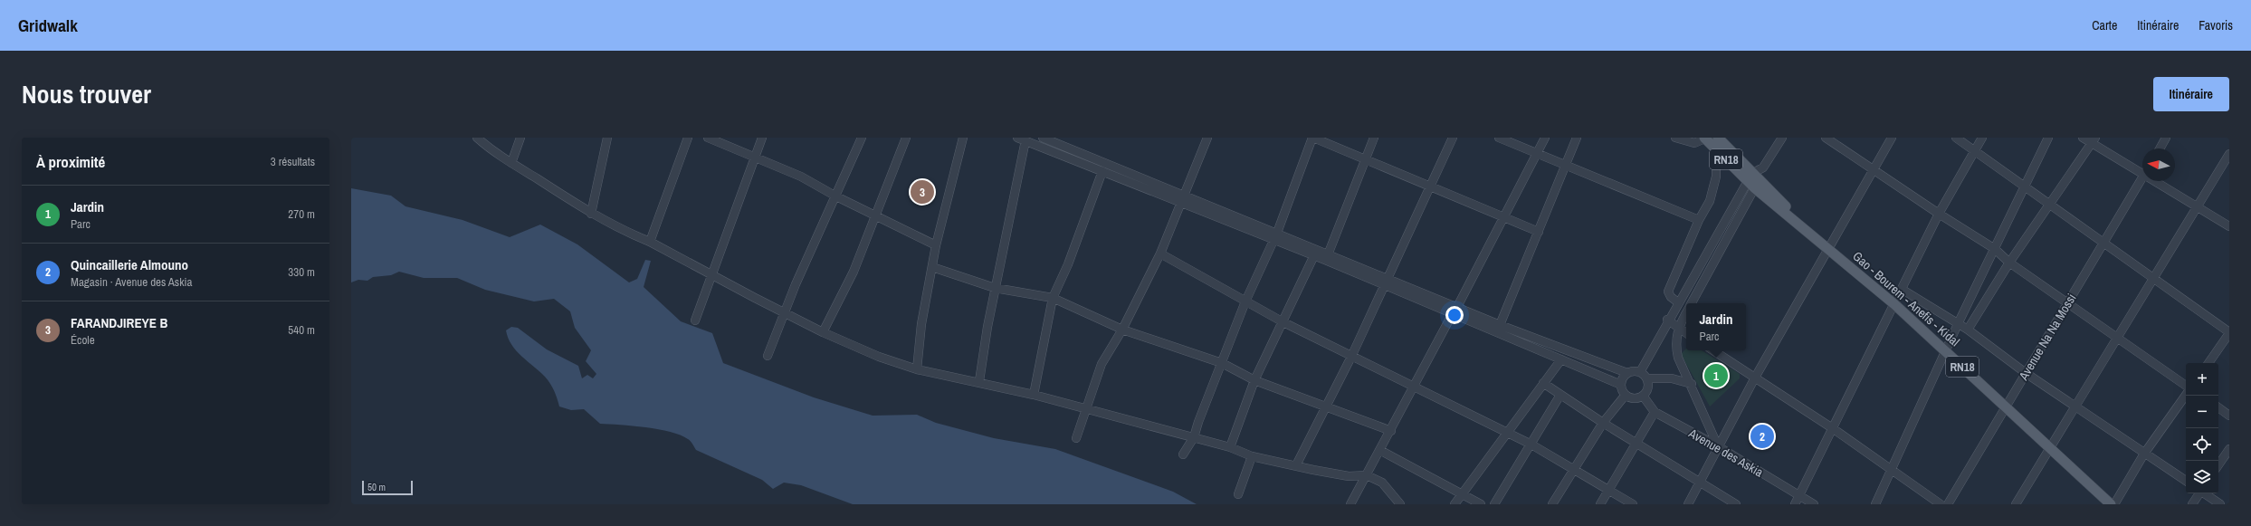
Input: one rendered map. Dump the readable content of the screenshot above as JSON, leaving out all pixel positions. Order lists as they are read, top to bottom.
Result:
{
  "streets": {
    "main road": ["RN18", "Gao - Bourem - Anefis - Kidal"],
    "street": ["Avenue Na Na Mossi", "Avenue des Askia"]
  },
  "crossings": [
    ["RN18", "Gao - Bourem - Anefis - Kidal"],
    ["Gao - Bourem - Anefis - Kidal", "Avenue Na Na Mossi"]
  ],
  "scale_bar": "50 m",
  "north": "left",
  "page": {
    "header": "Gridwalk",
    "nav": ["Carte", "Itinéraire", "Favoris"],
    "title": "Nous trouver",
    "buttons": "Itinéraire",
    "heading": ["À proximité", "3 résultats"],
    "pins": ["3", "1", "2"],
    "list": [
      {
        "mark": "1",
        "name": "Jardin",
        "note": "Parc",
        "value": "270 m"
      },
      {
        "mark": "2",
        "name": "Quincaillerie Almouno",
        "note": "Magasin · Avenue des Askia",
        "value": "330 m"
      },
      {
        "mark": "3",
        "name": "FARANDJIREYE B",
        "note": "École",
        "value": "540 m"
      }
    ],
    "popup": ["Jardin", "Parc"],
    "map_buttons": ["+", "−"],
    "scale": "50 m"
  }
}
